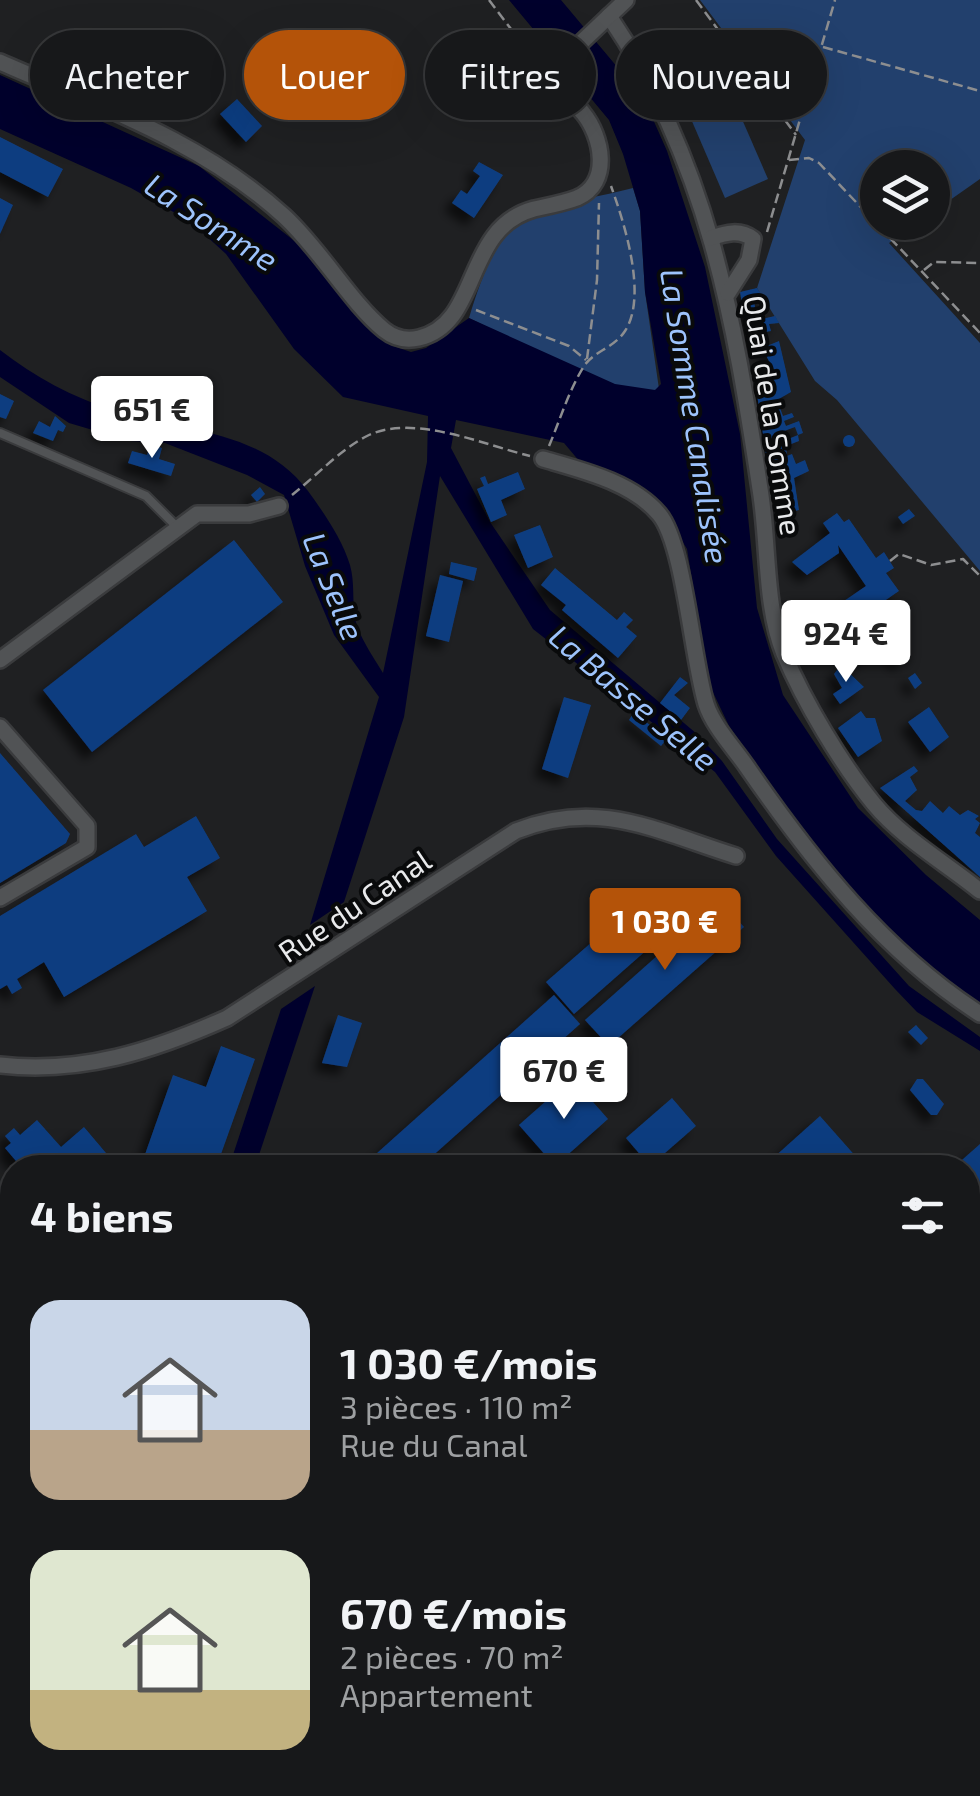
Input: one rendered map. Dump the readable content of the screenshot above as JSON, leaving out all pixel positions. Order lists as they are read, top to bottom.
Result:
{
  "streets": {
    "street": ["Quai de la Somme", "Rue du Canal"]
  },
  "water": [
    "La Somme",
    "La Somme Canalisée",
    "La Selle",
    "La Basse Selle"
  ],
  "page": {
    "chip": [
      "Acheter",
      "Louer",
      "Filtres",
      "Nouveau"
    ],
    "price": [
      "651 €",
      "924 €",
      "1 030 €",
      "670 €"
    ],
    "heading": "4 biens",
    "list": [
      {
        "name": "1 030 €/mois",
        "note": "3 pièces · 110 m² · Rue du Canal"
      },
      {
        "name": "670 €/mois",
        "note": "2 pièces · 70 m² · Appartement"
      }
    ]
  }
}
